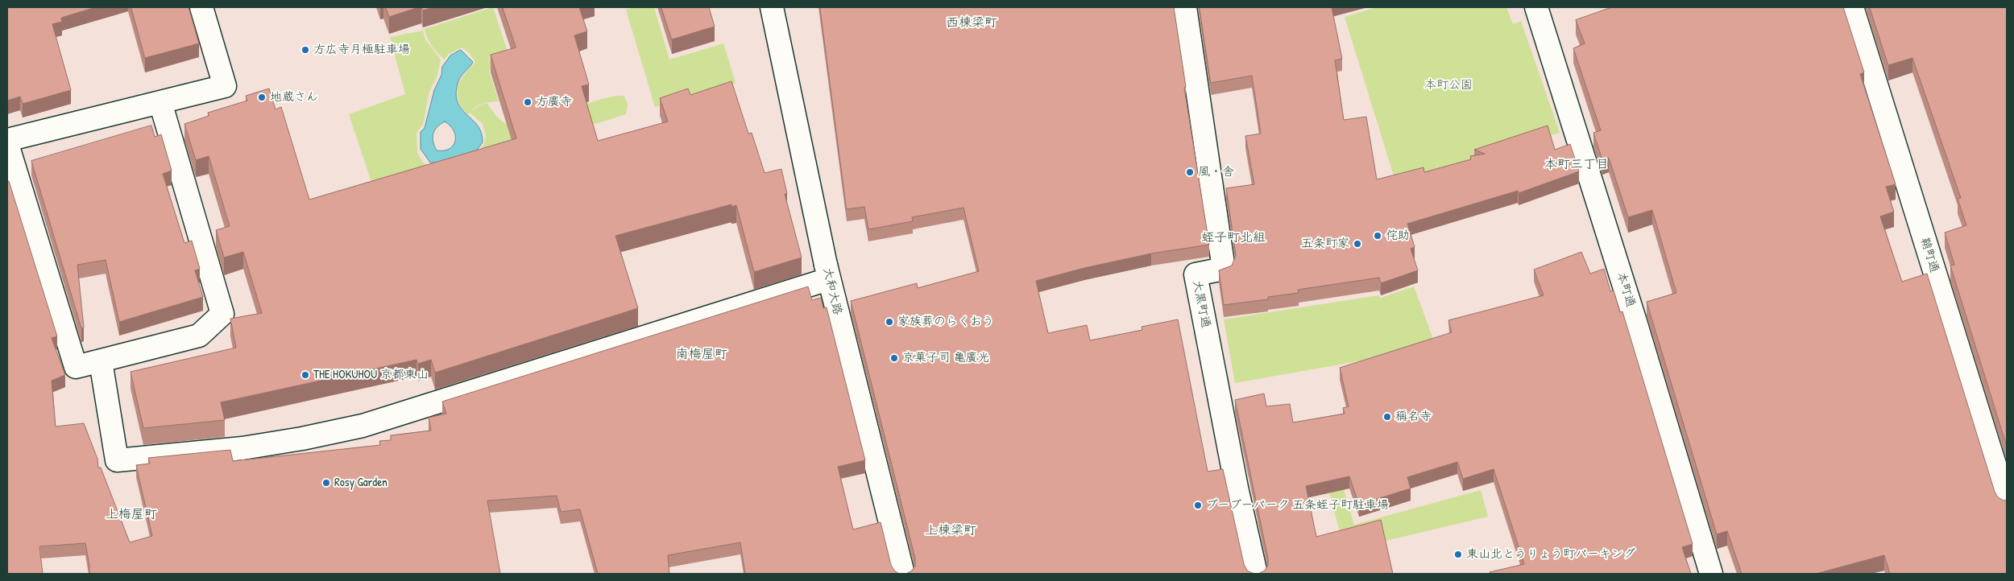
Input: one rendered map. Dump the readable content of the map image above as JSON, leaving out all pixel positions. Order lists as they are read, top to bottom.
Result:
{
  "streets": {
    "street": [
      "鞘町通",
      "本町通",
      "大和大路",
      "大黒町通"
    ]
  },
  "districts": [
    "西棟梁町",
    "本町三丁目",
    "蛭子町北組",
    "南梅屋町",
    "上梅屋町",
    "上棟梁町"
  ],
  "parks": ["本町公園"],
  "places": [
    "方広寺月極駐車場",
    "地蔵さん",
    "方廣寺",
    "風・舎",
    "侘助",
    "五条町家",
    "家族葬のらくおう",
    "京菓子司 亀廣光",
    "THE HOKUHOU 京都東山",
    "稱名寺",
    "Rosy Garden",
    "ブーブーパーク 五条蛭子町駐車場",
    "東山北とうりょう町パーキング"
  ]
}
